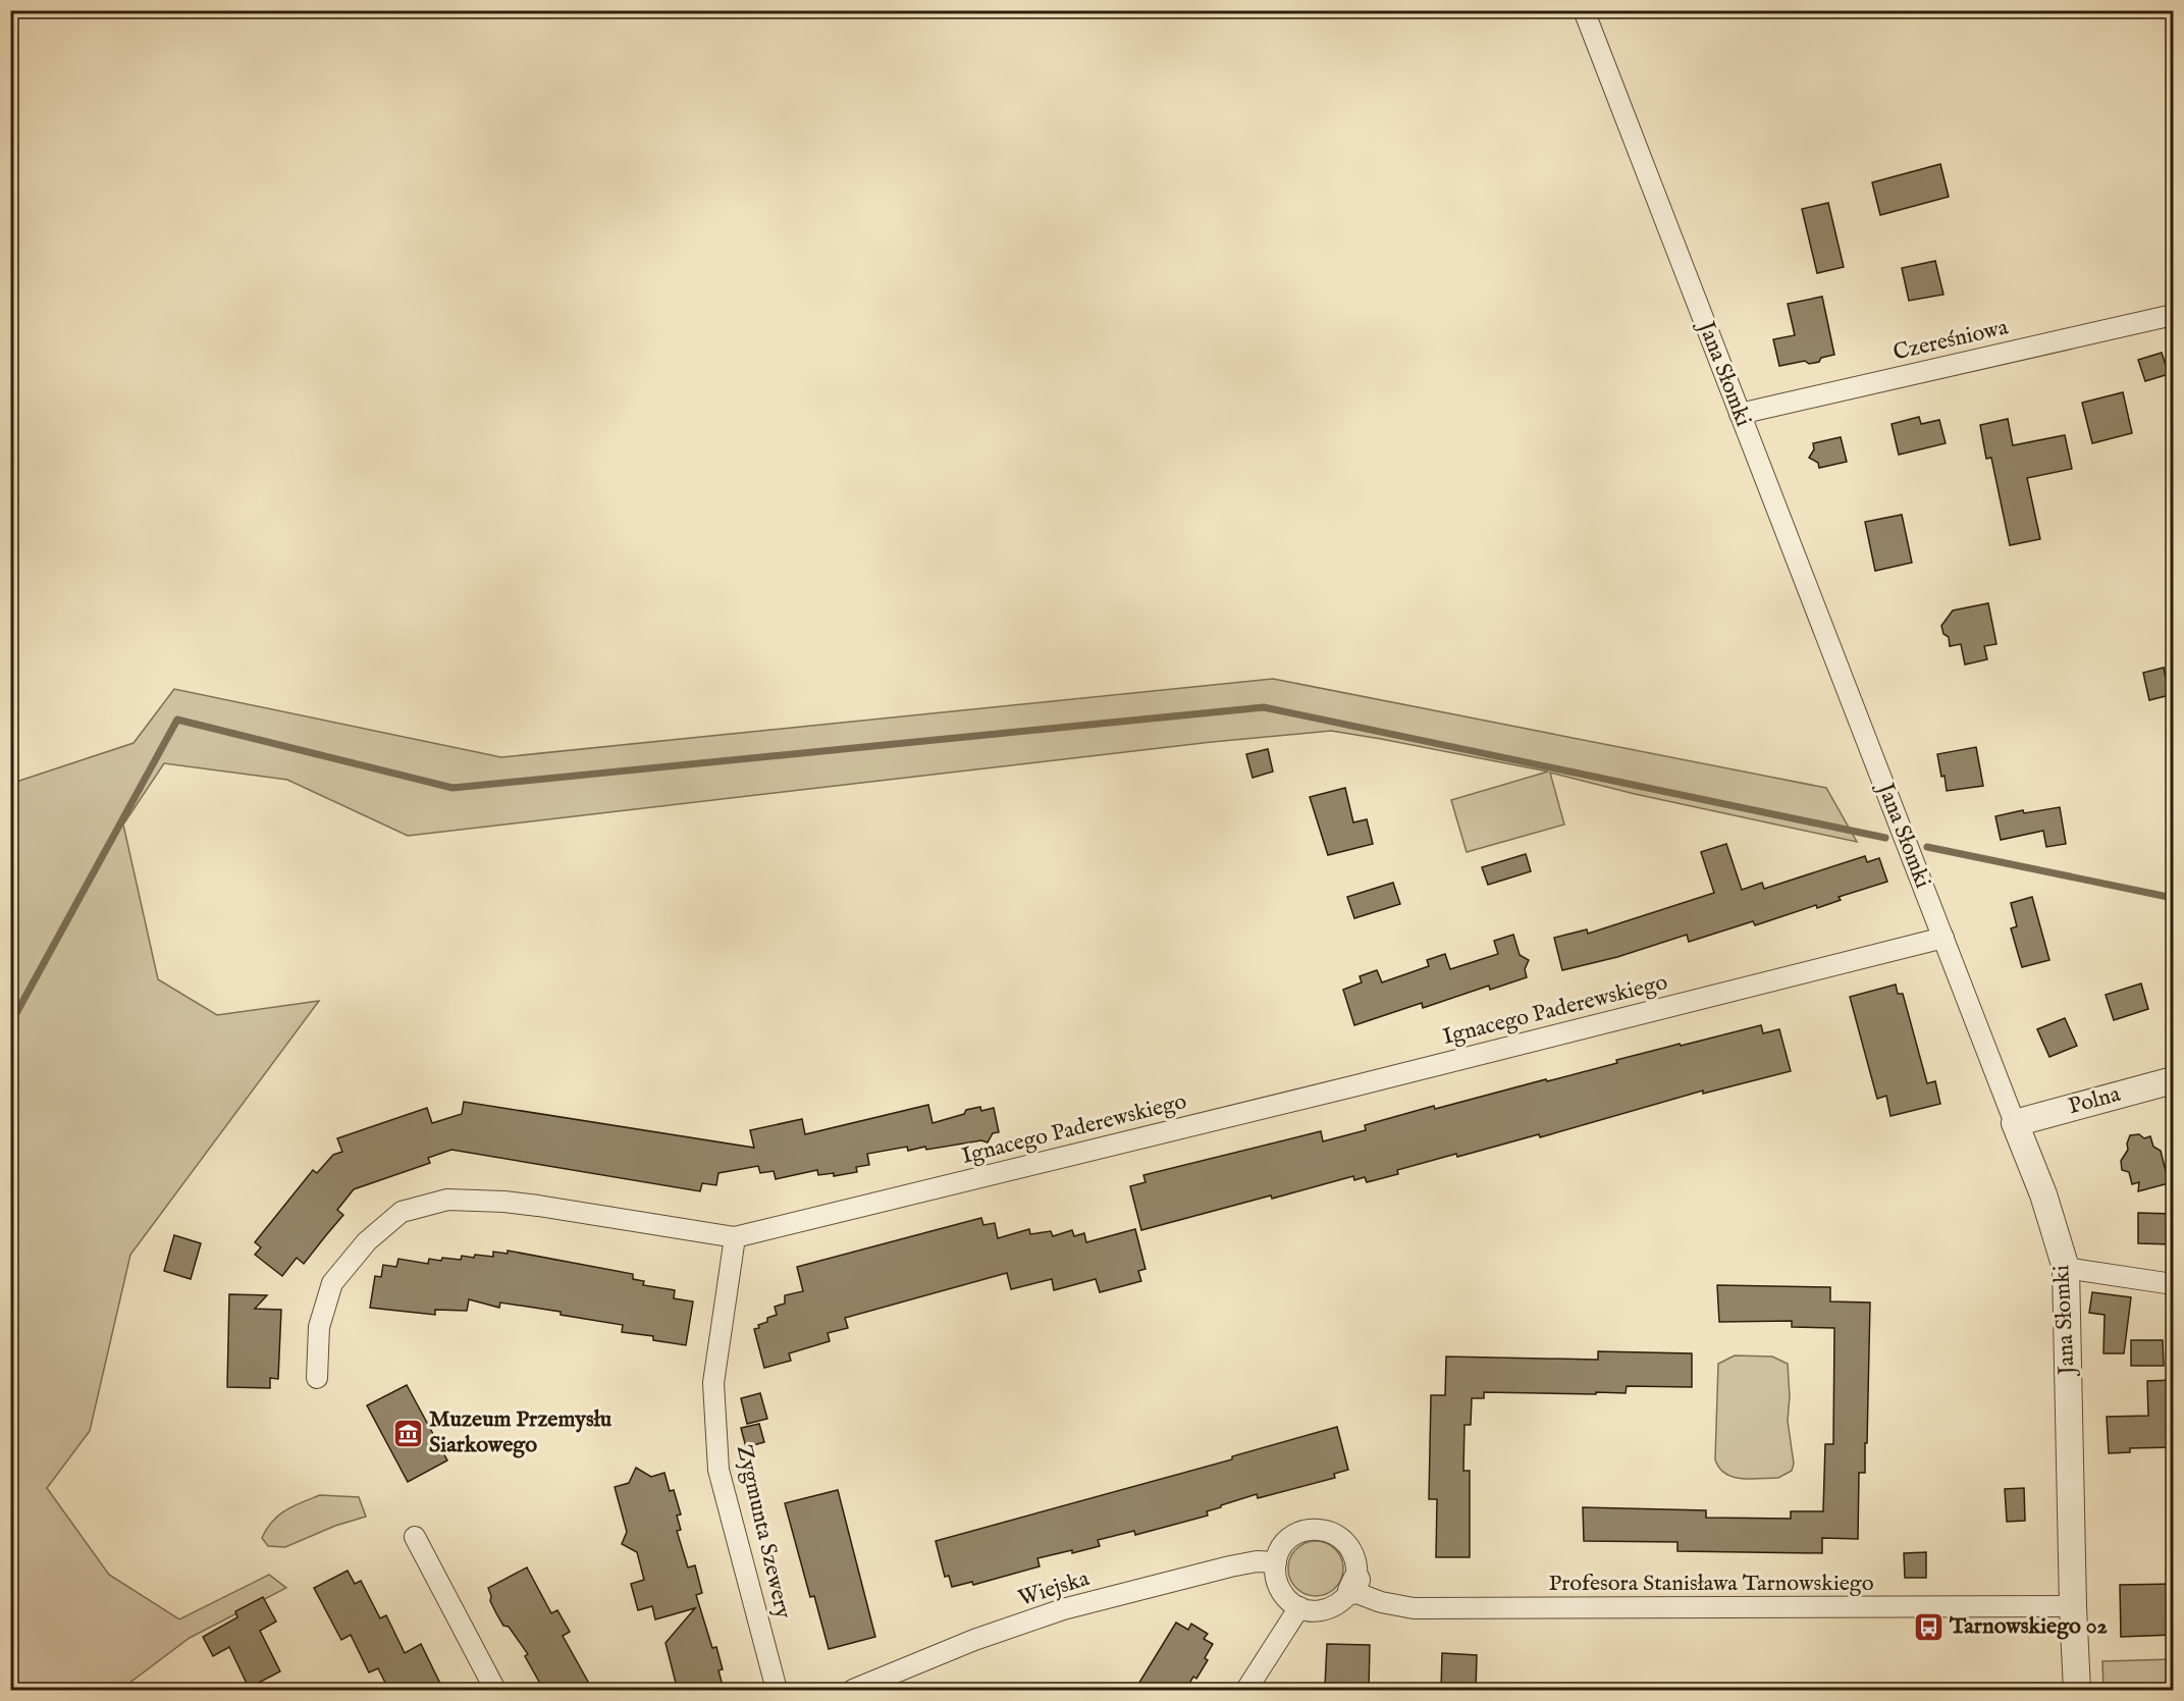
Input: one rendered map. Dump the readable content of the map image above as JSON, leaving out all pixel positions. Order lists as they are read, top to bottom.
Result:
{
  "streets": {
    "street": [
      "Czereśniowa",
      "Jana Słomki",
      "Ignacego Paderewskiego",
      "Polna",
      "Zygmunta Szewery",
      "Profesora Stanisława Tarnowskiego",
      "Wiejska"
    ]
  },
  "crossings": [
    ["Czereśniowa", "Jana Słomki"],
    ["Jana Słomki", "Ignacego Paderewskiego"],
    ["Jana Słomki", "Polna"],
    ["Jana Słomki", "Profesora Stanisława Tarnowskiego"],
    ["Ignacego Paderewskiego", "Zygmunta Szewery"],
    ["Profesora Stanisława Tarnowskiego", "Wiejska"]
  ],
  "places": {
    "museum": ["Muzeum Przemysłu Siarkowego"],
    "bus stop": ["Tarnowskiego 02"]
  }
}
